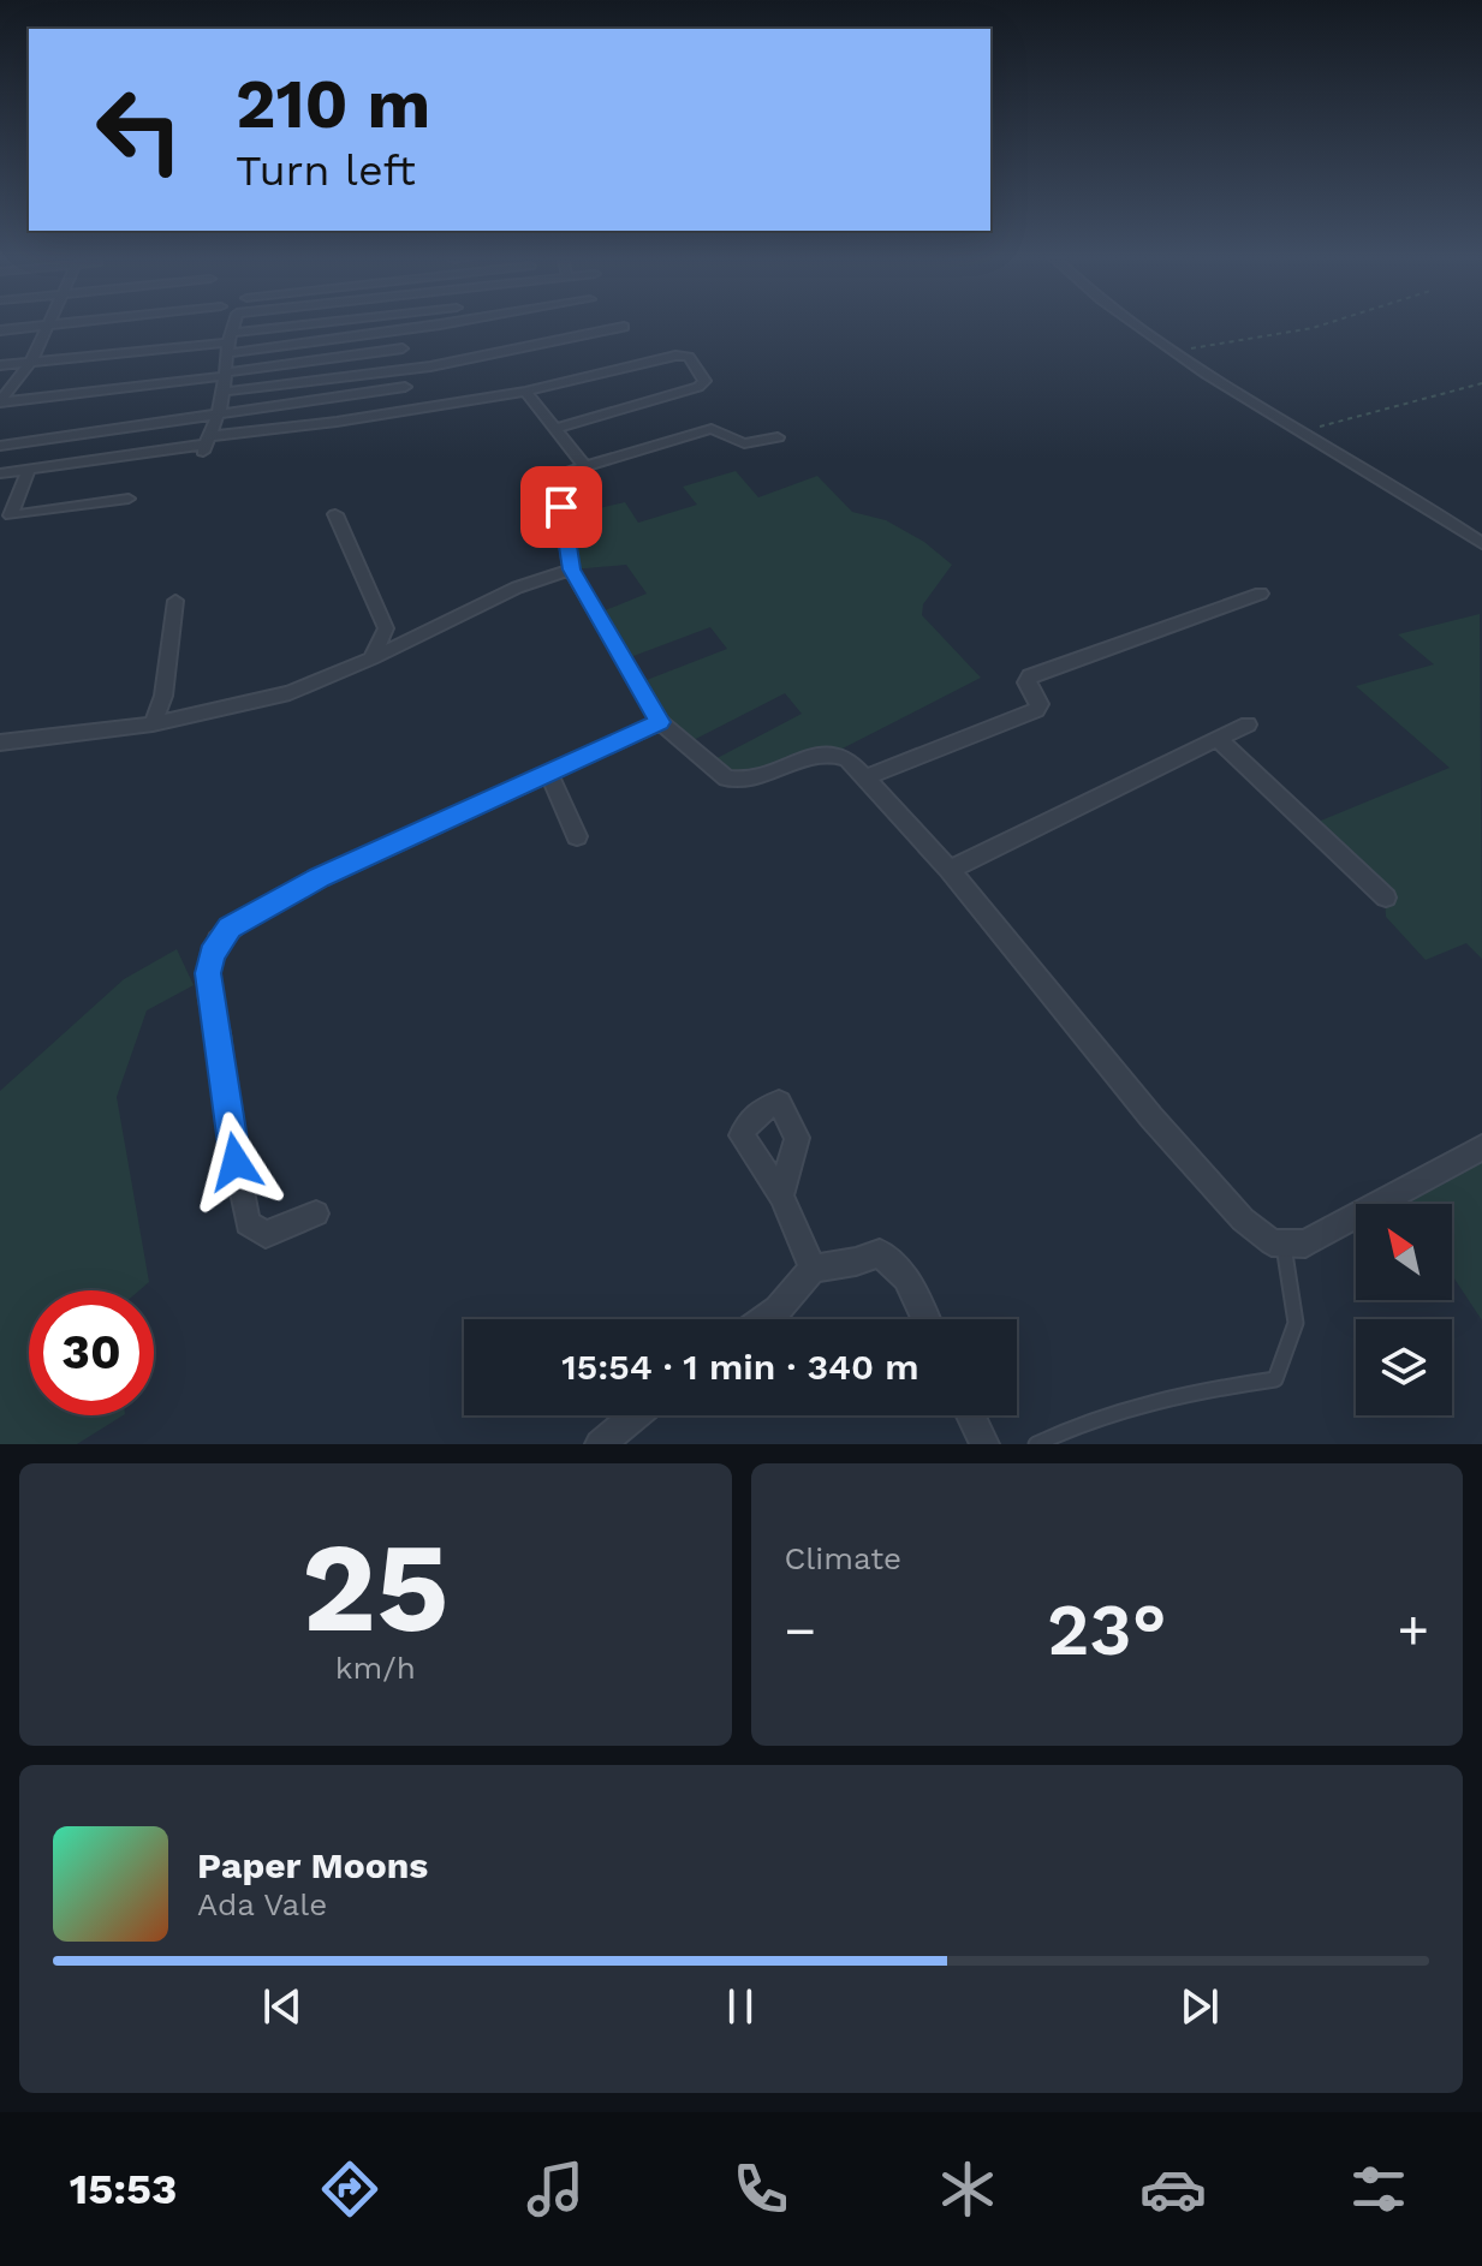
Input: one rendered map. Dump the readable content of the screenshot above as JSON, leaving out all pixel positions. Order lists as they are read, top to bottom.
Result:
{
  "north": "top left",
  "page": {
    "turn": ["210 m", "Turn left"],
    "limit": "30",
    "trip": "15:54 · 1 min · 340 m",
    "tile": [
      ["25", "km/h"],
      "Climate"
    ],
    "heat": ["−", "23°", "+"],
    "song": ["Paper Moons", "Ada Vale"],
    "tabs": "15:53"
  }
}
